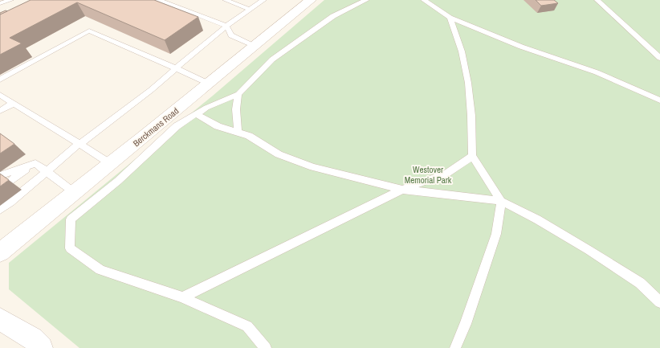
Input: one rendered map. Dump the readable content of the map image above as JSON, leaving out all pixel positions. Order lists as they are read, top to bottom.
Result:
{
  "streets": {
    "main road": ["Berckmans Road"]
  },
  "parks": ["Westover Memorial Park"]
}
